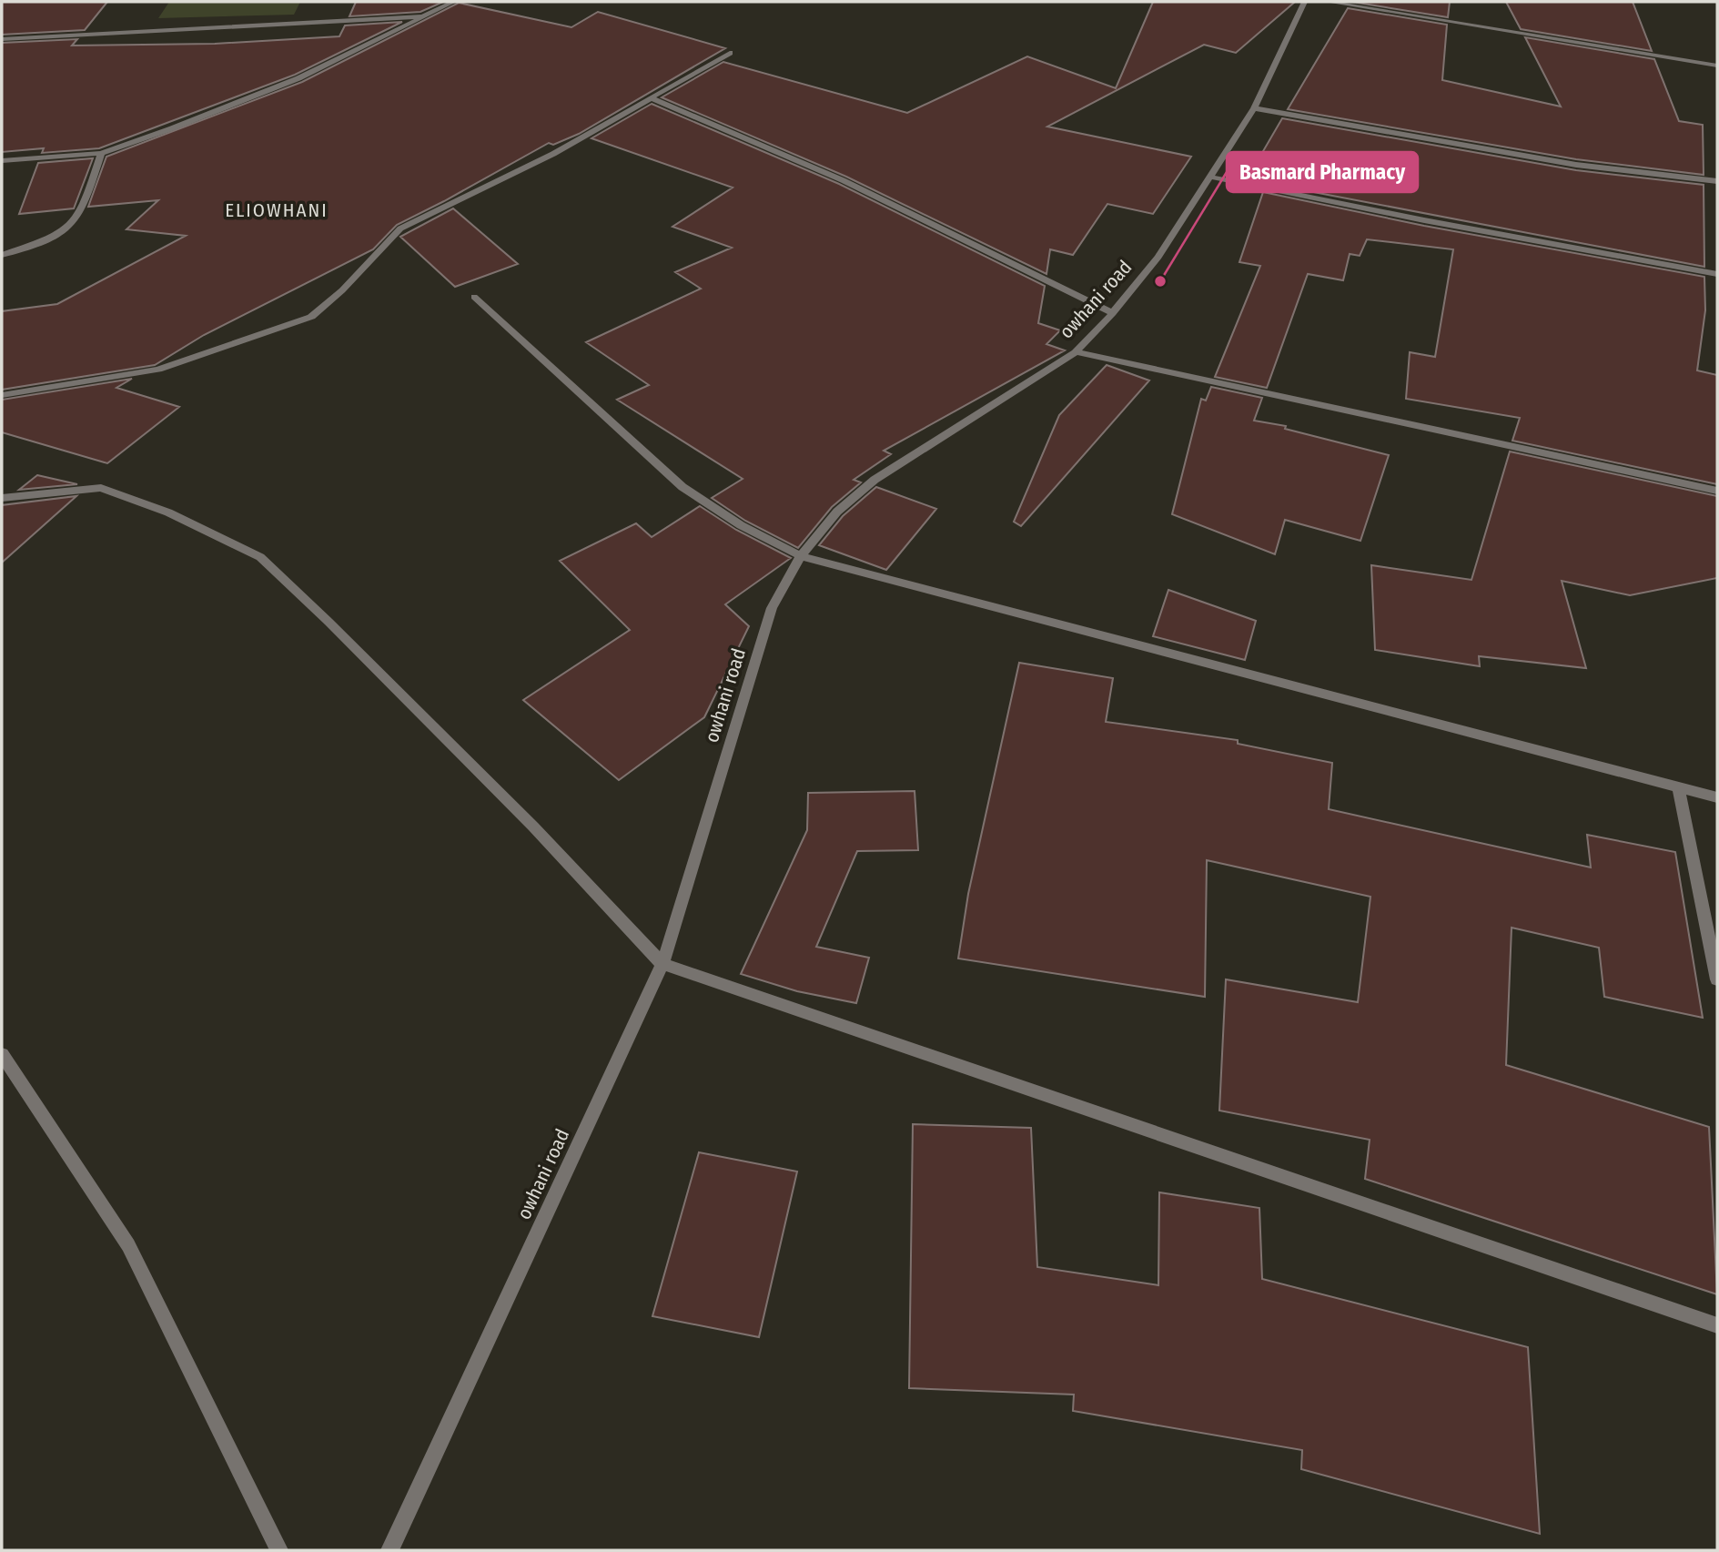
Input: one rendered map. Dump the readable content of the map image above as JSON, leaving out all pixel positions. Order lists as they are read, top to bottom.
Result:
{
  "streets": {
    "street": ["owhani road"]
  },
  "districts": ["ELIOWHANI"],
  "places": ["Basmard Pharmacy"]
}
